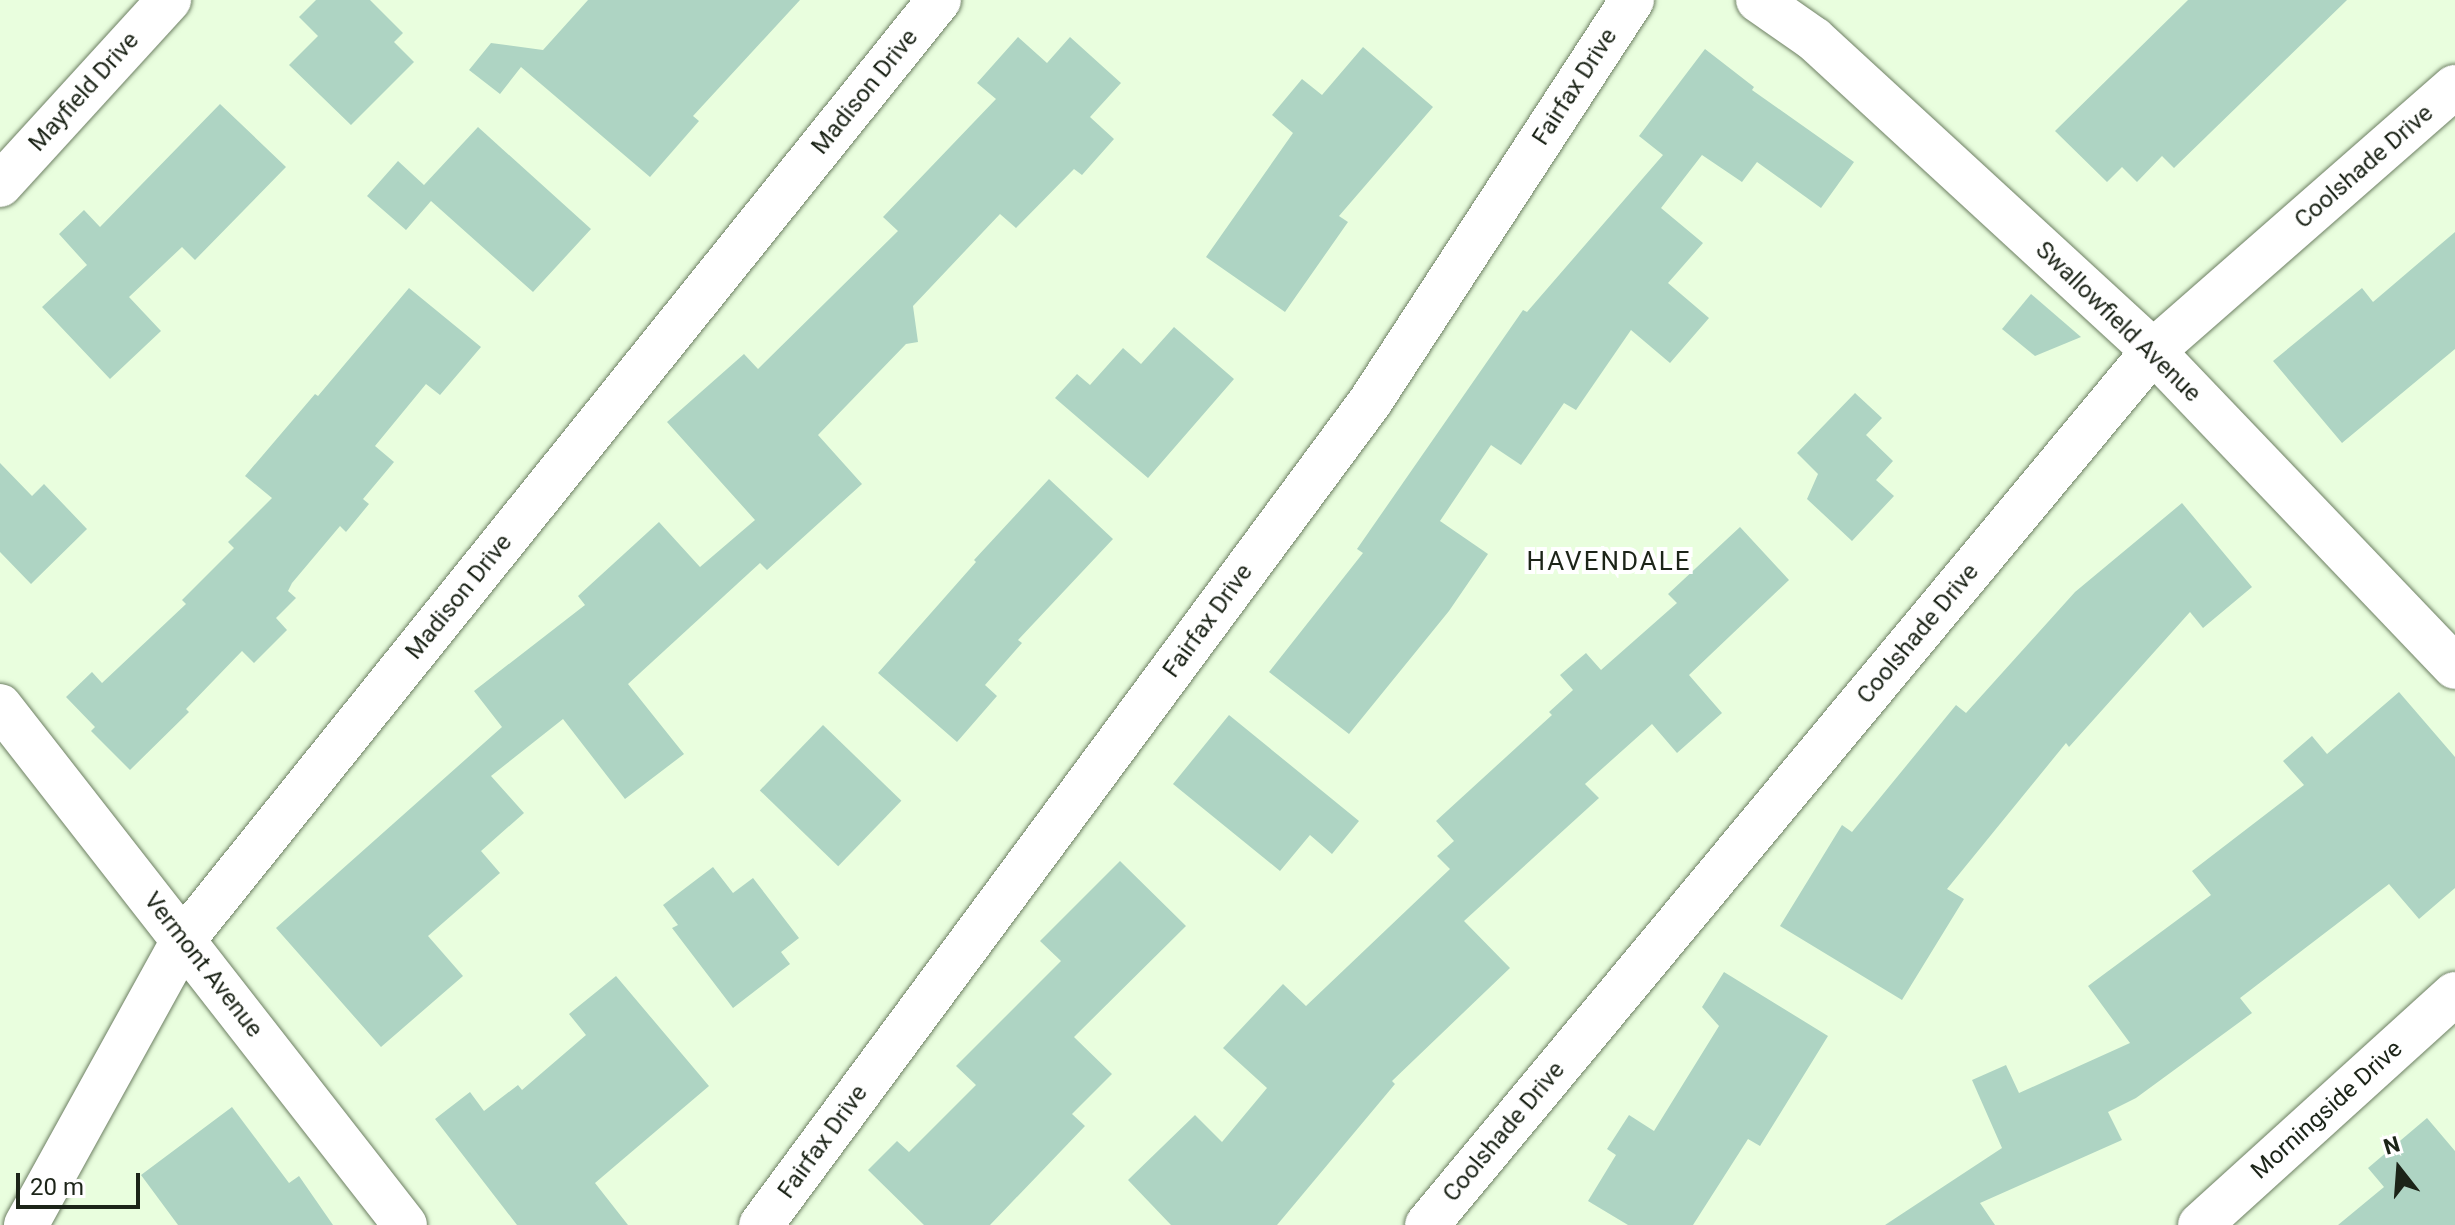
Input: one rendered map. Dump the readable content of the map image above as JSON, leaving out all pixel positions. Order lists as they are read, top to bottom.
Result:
{
  "streets": {
    "street": [
      "Fairfax Drive",
      "Mayfield Drive",
      "Madison Drive",
      "Coolshade Drive",
      "Swallowfield Avenue",
      "Vermont Avenue",
      "Morningside Drive"
    ]
  },
  "crossings": [
    ["Madison Drive", "Vermont Avenue"],
    ["Coolshade Drive", "Swallowfield Avenue"]
  ],
  "districts": ["HAVENDALE"],
  "scale_bar": "20 m",
  "north": "top"
}
